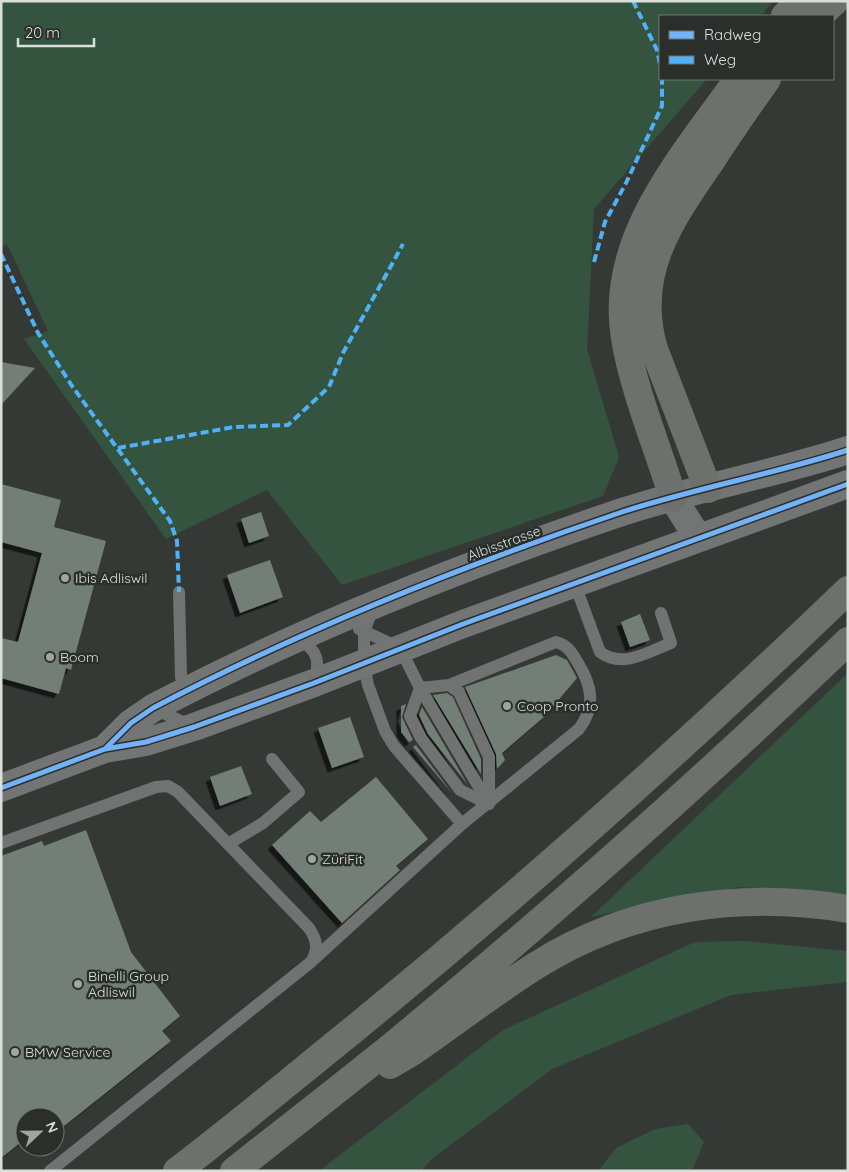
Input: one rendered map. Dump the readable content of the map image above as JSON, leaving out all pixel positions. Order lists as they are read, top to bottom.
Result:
{
  "streets": {
    "main road": ["Albisstrasse"]
  },
  "places": [
    "Ibis Adliswil",
    "Boom",
    "Coop Pronto",
    "ZüriFit",
    "Binelli Group Adliswil",
    "BMW Service"
  ],
  "legend": ["Radweg", "Weg"],
  "scale_bar": "20 m",
  "north": "right"
}
